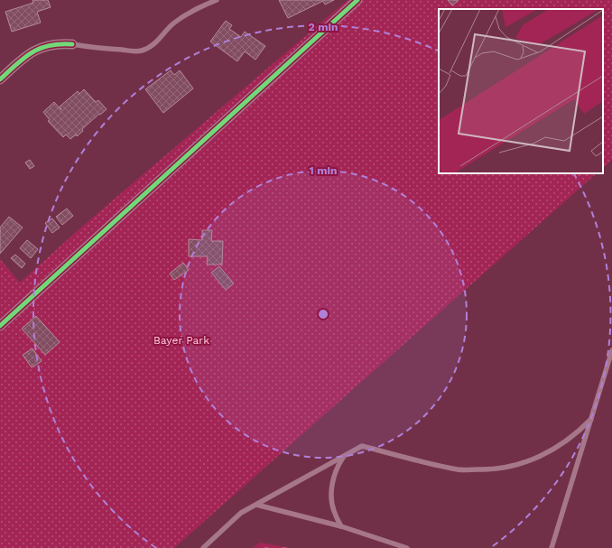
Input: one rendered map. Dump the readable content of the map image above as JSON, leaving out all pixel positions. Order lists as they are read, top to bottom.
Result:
{
  "parks": ["Bayer Park"],
  "rings": ["2 min", "1 min"]
}
